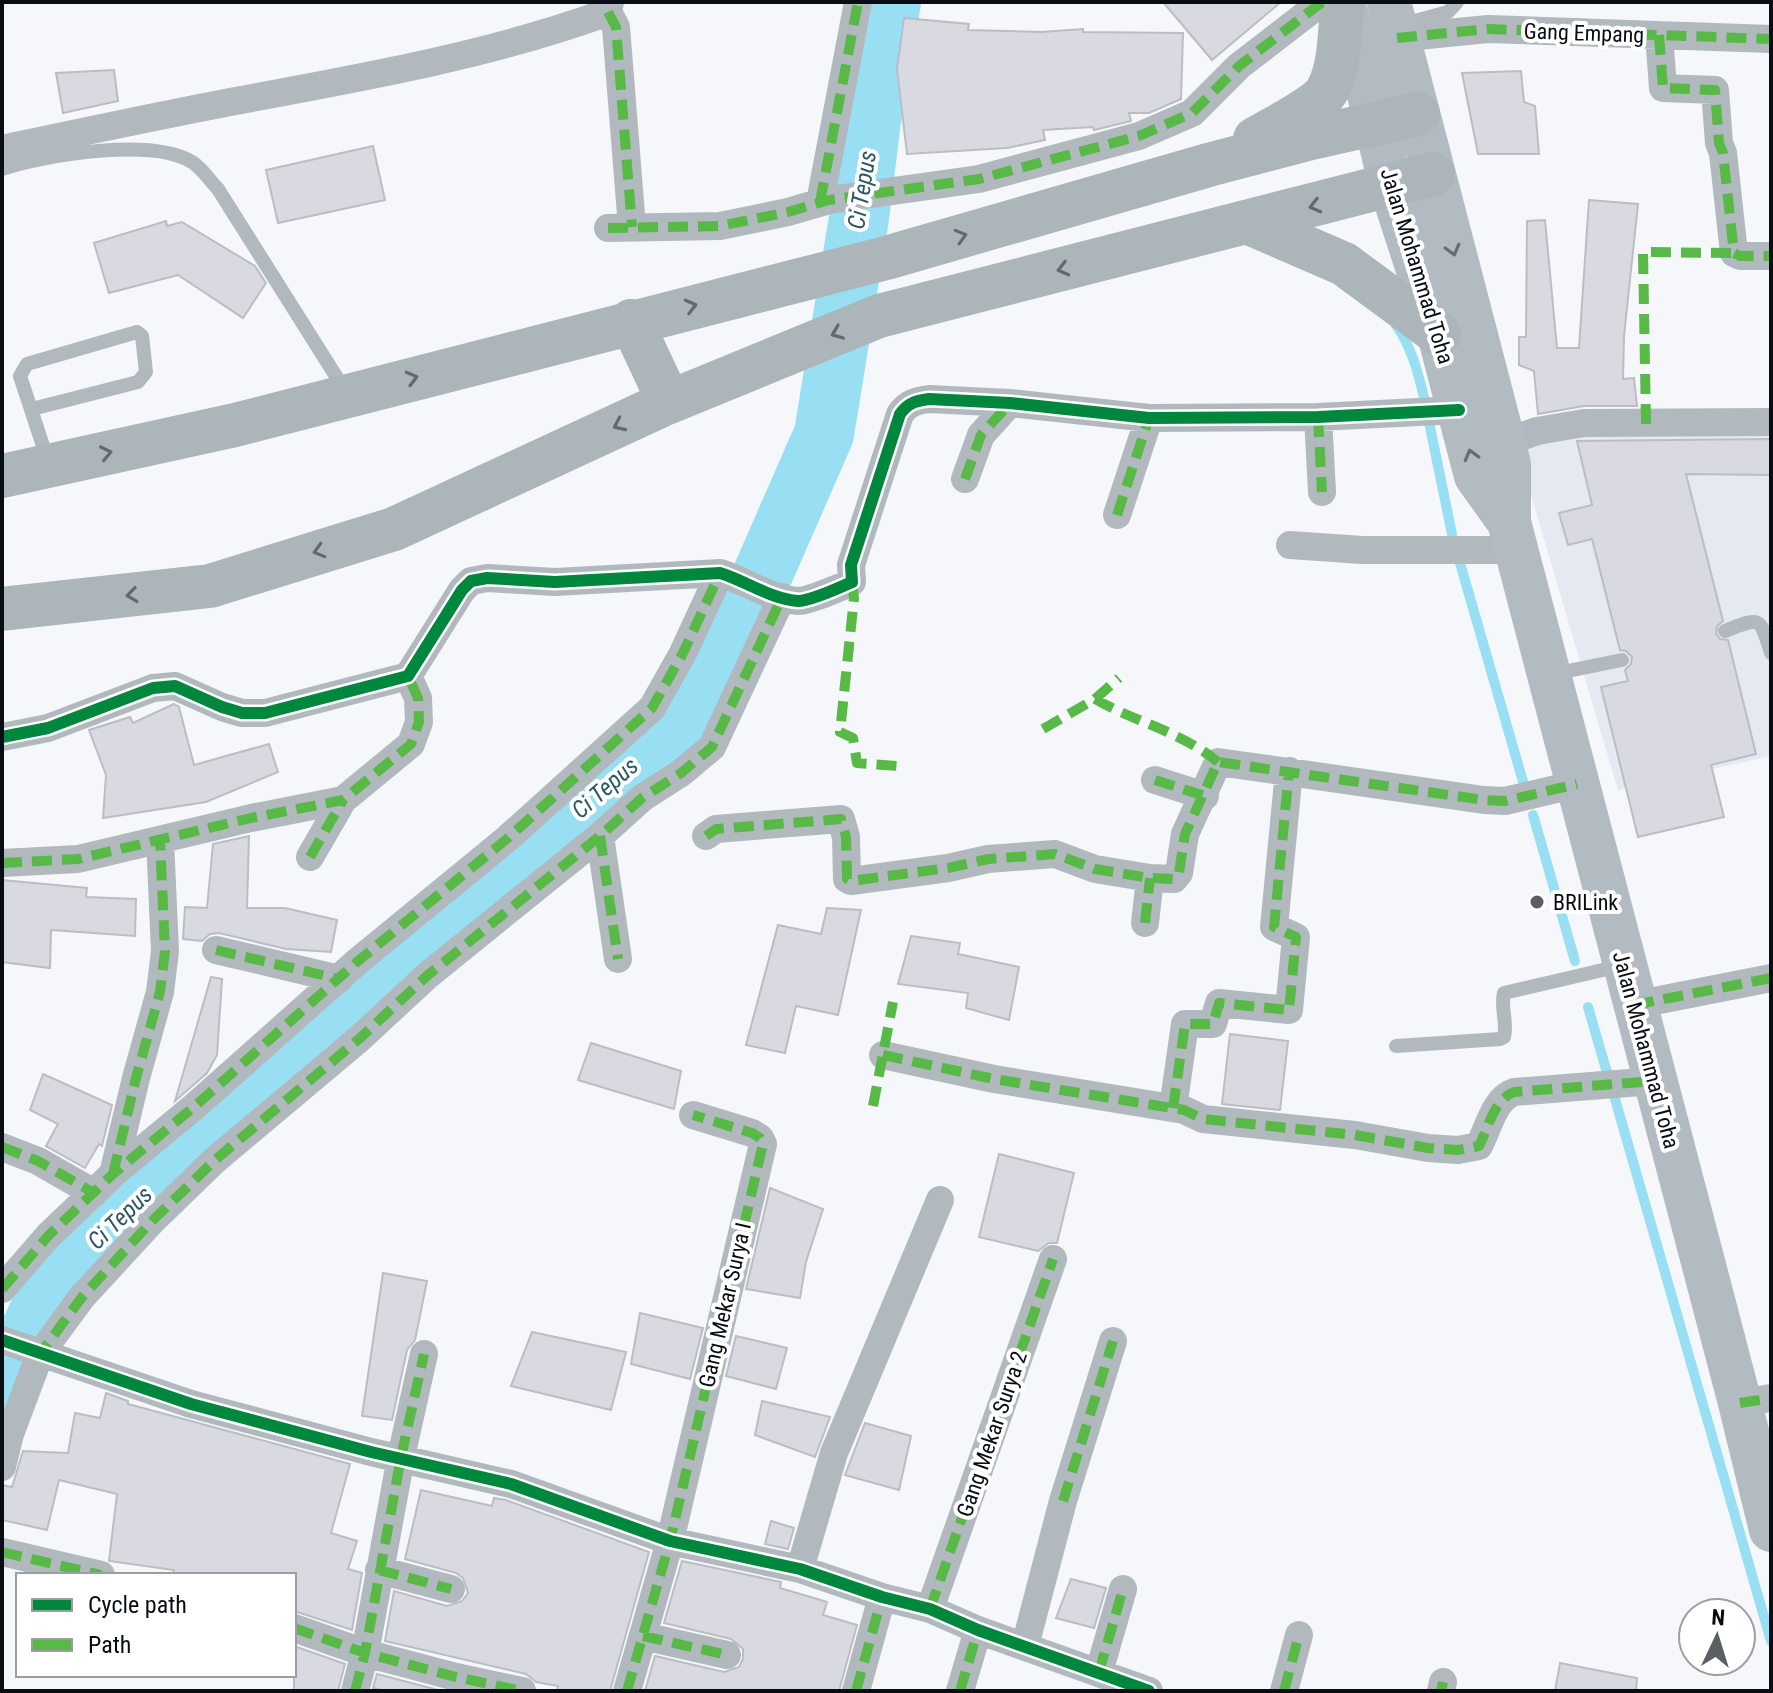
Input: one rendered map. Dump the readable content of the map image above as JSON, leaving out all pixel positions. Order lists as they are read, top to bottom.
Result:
{
  "streets": {
    "main road": ["Jalan Mohammad Toha"],
    "street": ["Gang Empang", "Gang Mekar Surya I", "Gang Mekar Surya 2"]
  },
  "crossings": [
    ["Gang Empang", "Jalan Mohammad Toha"]
  ],
  "water": ["Ci Tepus"],
  "places": ["BRILink"],
  "legend": ["Cycle path", "Path"],
  "north": "top"
}
